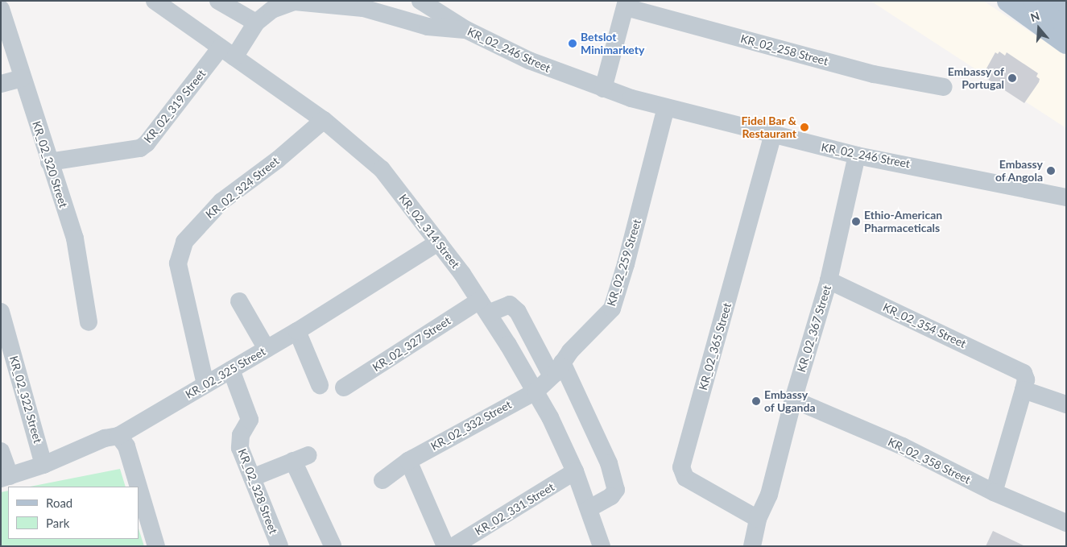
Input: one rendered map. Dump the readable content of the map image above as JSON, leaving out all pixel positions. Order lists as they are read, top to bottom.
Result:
{
  "streets": {
    "street": [
      "KR_02_246 Street",
      "KR_02_258 Street",
      "KR_02_319 Street",
      "KR_02_320 Street",
      "KR_02_324 Street",
      "KR_02_314 Street",
      "KR_02_259 Street",
      "KR_02_354 Street",
      "KR_02_367 Street",
      "KR_02_327 Street",
      "KR_02_365 Street",
      "KR_02_325 Street",
      "KR_02_322 Street",
      "KR_02_332 Street",
      "KR_02_358 Street",
      "KR_02_328 Street",
      "KR_02_331 Street"
    ]
  },
  "crossings": [
    ["KR_02_246 Street", "KR_02_319 Street"],
    ["KR_02_246 Street", "KR_02_259 Street"],
    ["KR_02_246 Street", "KR_02_367 Street"],
    ["KR_02_246 Street", "KR_02_365 Street"],
    ["KR_02_319 Street", "KR_02_320 Street"],
    ["KR_02_319 Street", "KR_02_314 Street"],
    ["KR_02_324 Street", "KR_02_314 Street"],
    ["KR_02_324 Street", "KR_02_325 Street"],
    ["KR_02_314 Street", "KR_02_259 Street"],
    ["KR_02_314 Street", "KR_02_327 Street"],
    ["KR_02_314 Street", "KR_02_325 Street"],
    ["KR_02_314 Street", "KR_02_332 Street"],
    ["KR_02_314 Street", "KR_02_331 Street"],
    ["KR_02_259 Street", "KR_02_327 Street"],
    ["KR_02_259 Street", "KR_02_332 Street"],
    ["KR_02_354 Street", "KR_02_367 Street"],
    ["KR_02_367 Street", "KR_02_365 Street"],
    ["KR_02_367 Street", "KR_02_358 Street"],
    ["KR_02_325 Street", "KR_02_322 Street"],
    ["KR_02_325 Street", "KR_02_328 Street"]
  ],
  "places": [
    "Betslot Minimarkety",
    "Embassy of Portugal",
    "Fidel Bar & Restaurant",
    "Embassy of Angola",
    "Ethio-American Pharmaceticals",
    "Embassy of Uganda"
  ],
  "legend": ["Road", "Park"],
  "north": "top"
}
